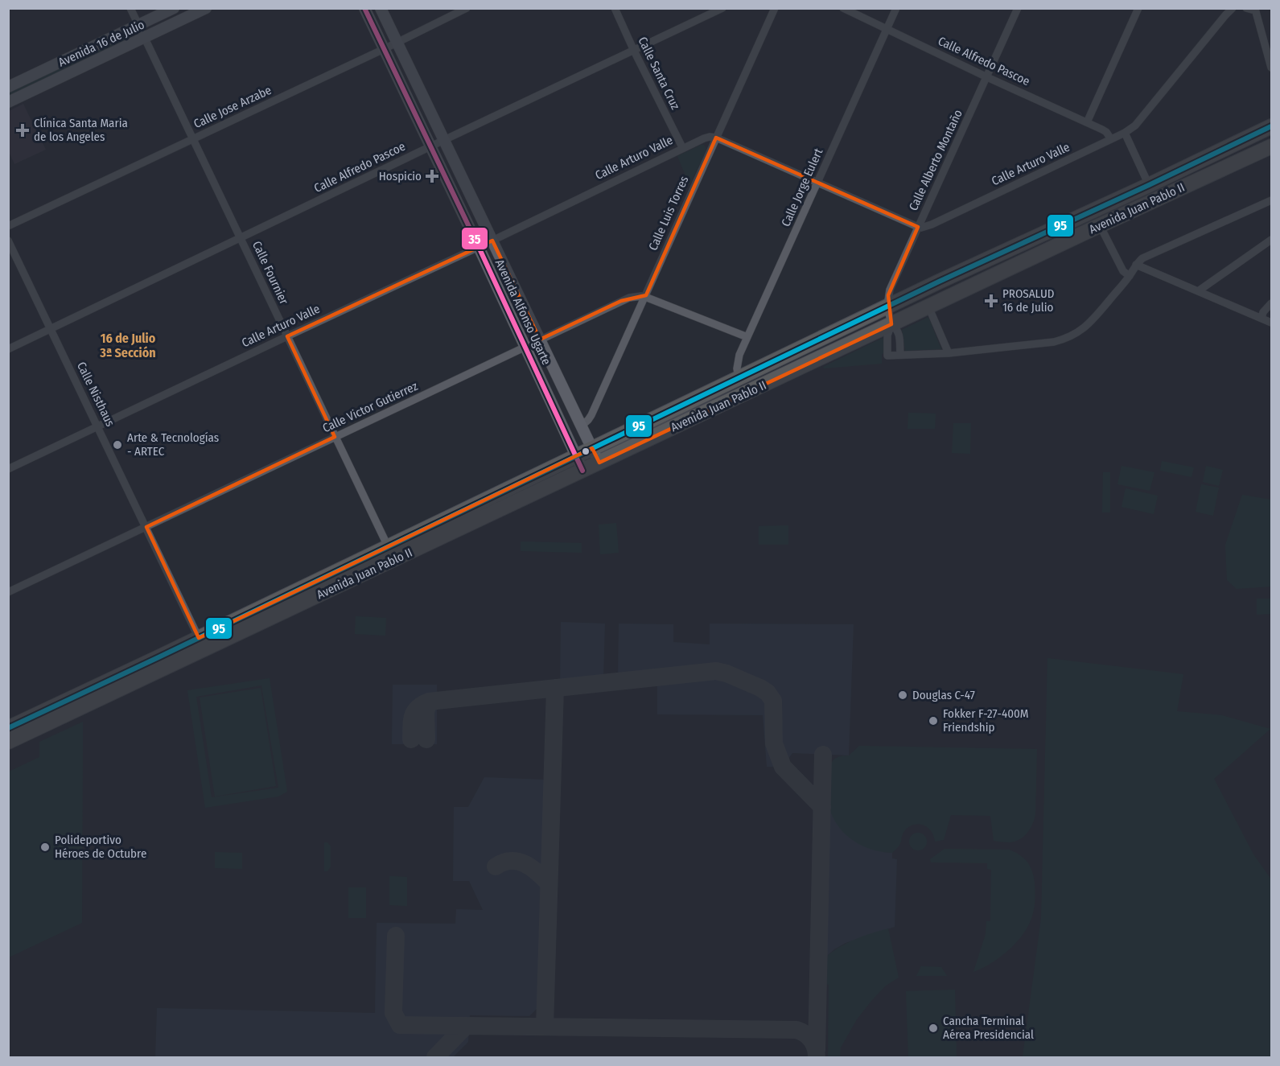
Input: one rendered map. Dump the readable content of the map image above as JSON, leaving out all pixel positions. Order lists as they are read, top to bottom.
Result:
{
  "streets": {
    "highway": ["Avenida Juan Pablo II"],
    "main road": ["Avenida 16 de Julio", "Avenida Alfonso Ugarte"],
    "street": [
      "Calle Alfredo Pascoe",
      "Calle Santa Cruz",
      "Calle Jose Arzabe",
      "Calle Arturo Valle",
      "Calle Alberto Montaño",
      "Calle Jorge Eulert",
      "Calle Luis Torres",
      "Calle Fournier",
      "Calle Nisthaus",
      "Calle Victor Gutierrez"
    ]
  },
  "crossings": [
    ["Avenida 16 de Julio", "Calle Fournier"],
    ["Calle Alfredo Pascoe", "Calle Santa Cruz"],
    ["Calle Alfredo Pascoe", "Calle Arturo Valle"],
    ["Calle Alfredo Pascoe", "Calle Alberto Montaño"],
    ["Calle Alfredo Pascoe", "Calle Jorge Eulert"],
    ["Calle Alfredo Pascoe", "Calle Fournier"],
    ["Calle Alfredo Pascoe", "Avenida Alfonso Ugarte"],
    ["Calle Alfredo Pascoe", "Calle Nisthaus"],
    ["Calle Santa Cruz", "Calle Arturo Valle"],
    ["Calle Jose Arzabe", "Calle Fournier"],
    ["Calle Jose Arzabe", "Avenida Alfonso Ugarte"],
    ["Calle Arturo Valle", "Calle Alberto Montaño"],
    ["Calle Arturo Valle", "Calle Luis Torres"],
    ["Calle Arturo Valle", "Calle Fournier"],
    ["Calle Arturo Valle", "Avenida Alfonso Ugarte"],
    ["Calle Arturo Valle", "Calle Nisthaus"],
    ["Calle Alberto Montaño", "Avenida Juan Pablo II"],
    ["Calle Jorge Eulert", "Avenida Juan Pablo II"],
    ["Avenida Juan Pablo II", "Calle Fournier"],
    ["Avenida Juan Pablo II", "Avenida Alfonso Ugarte"],
    ["Avenida Juan Pablo II", "Calle Nisthaus"],
    ["Calle Luis Torres", "Avenida Alfonso Ugarte"],
    ["Calle Luis Torres", "Calle Victor Gutierrez"],
    ["Calle Fournier", "Calle Victor Gutierrez"],
    ["Avenida Alfonso Ugarte", "Calle Victor Gutierrez"],
    ["Calle Nisthaus", "Calle Victor Gutierrez"]
  ],
  "districts": ["16 de Julio 3ª Sección"],
  "places": {
    "health": ["Clínica Santa Maria de los Angeles", "Hospicio", "PROSALUD 16 de Julio"],
    "other": [
      "Arte & Tecnologías - ARTEC",
      "Douglas C-47",
      "Fokker F-27-400M Friendship",
      "Polideportivo Héroes de Octubre",
      "Cancha Terminal Aérea Presidencial"
    ]
  },
  "lines": ["transit line 35", "transit line 95"]
}
